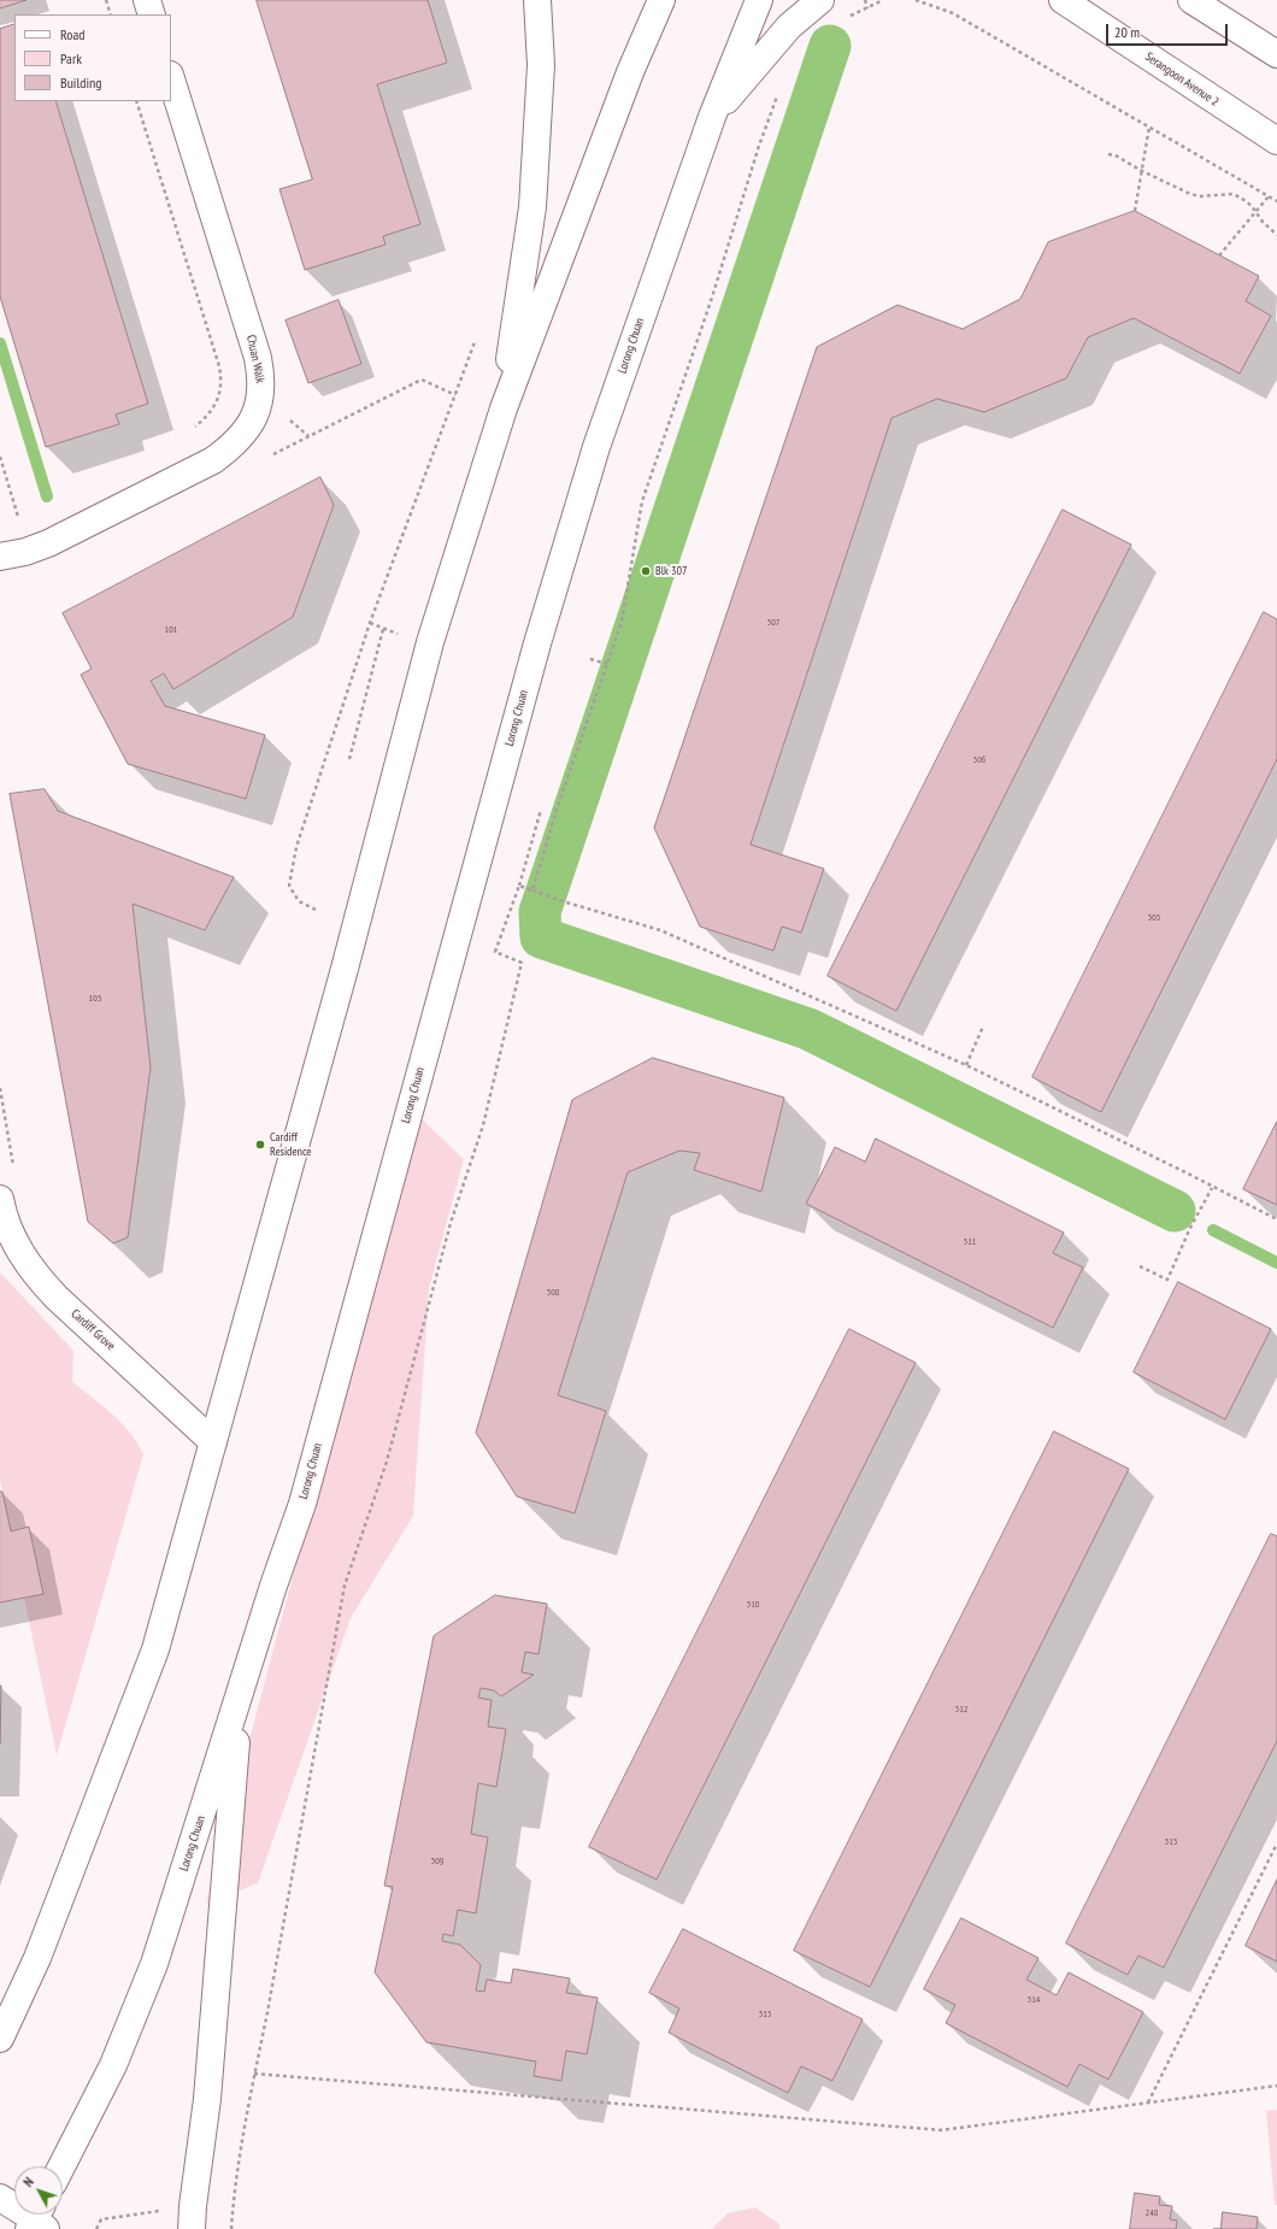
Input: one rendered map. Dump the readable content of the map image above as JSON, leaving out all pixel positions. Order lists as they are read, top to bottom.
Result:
{
  "streets": {
    "main road": [
      "Serangoon Avenue 2",
      "Lorong Chuan",
      "Chuan Walk",
      "Cardiff Grove"
    ]
  },
  "places": ["Blk 307", "Cardiff Residence"],
  "house_numbers": [
    "307",
    "101",
    "306",
    "305",
    "103",
    "311",
    "308",
    "310",
    "312",
    "315",
    "309",
    "314",
    "313",
    "248"
  ],
  "legend": ["Road", "Park", "Building"],
  "scale_bar": "20 m",
  "north": "top left"
}
